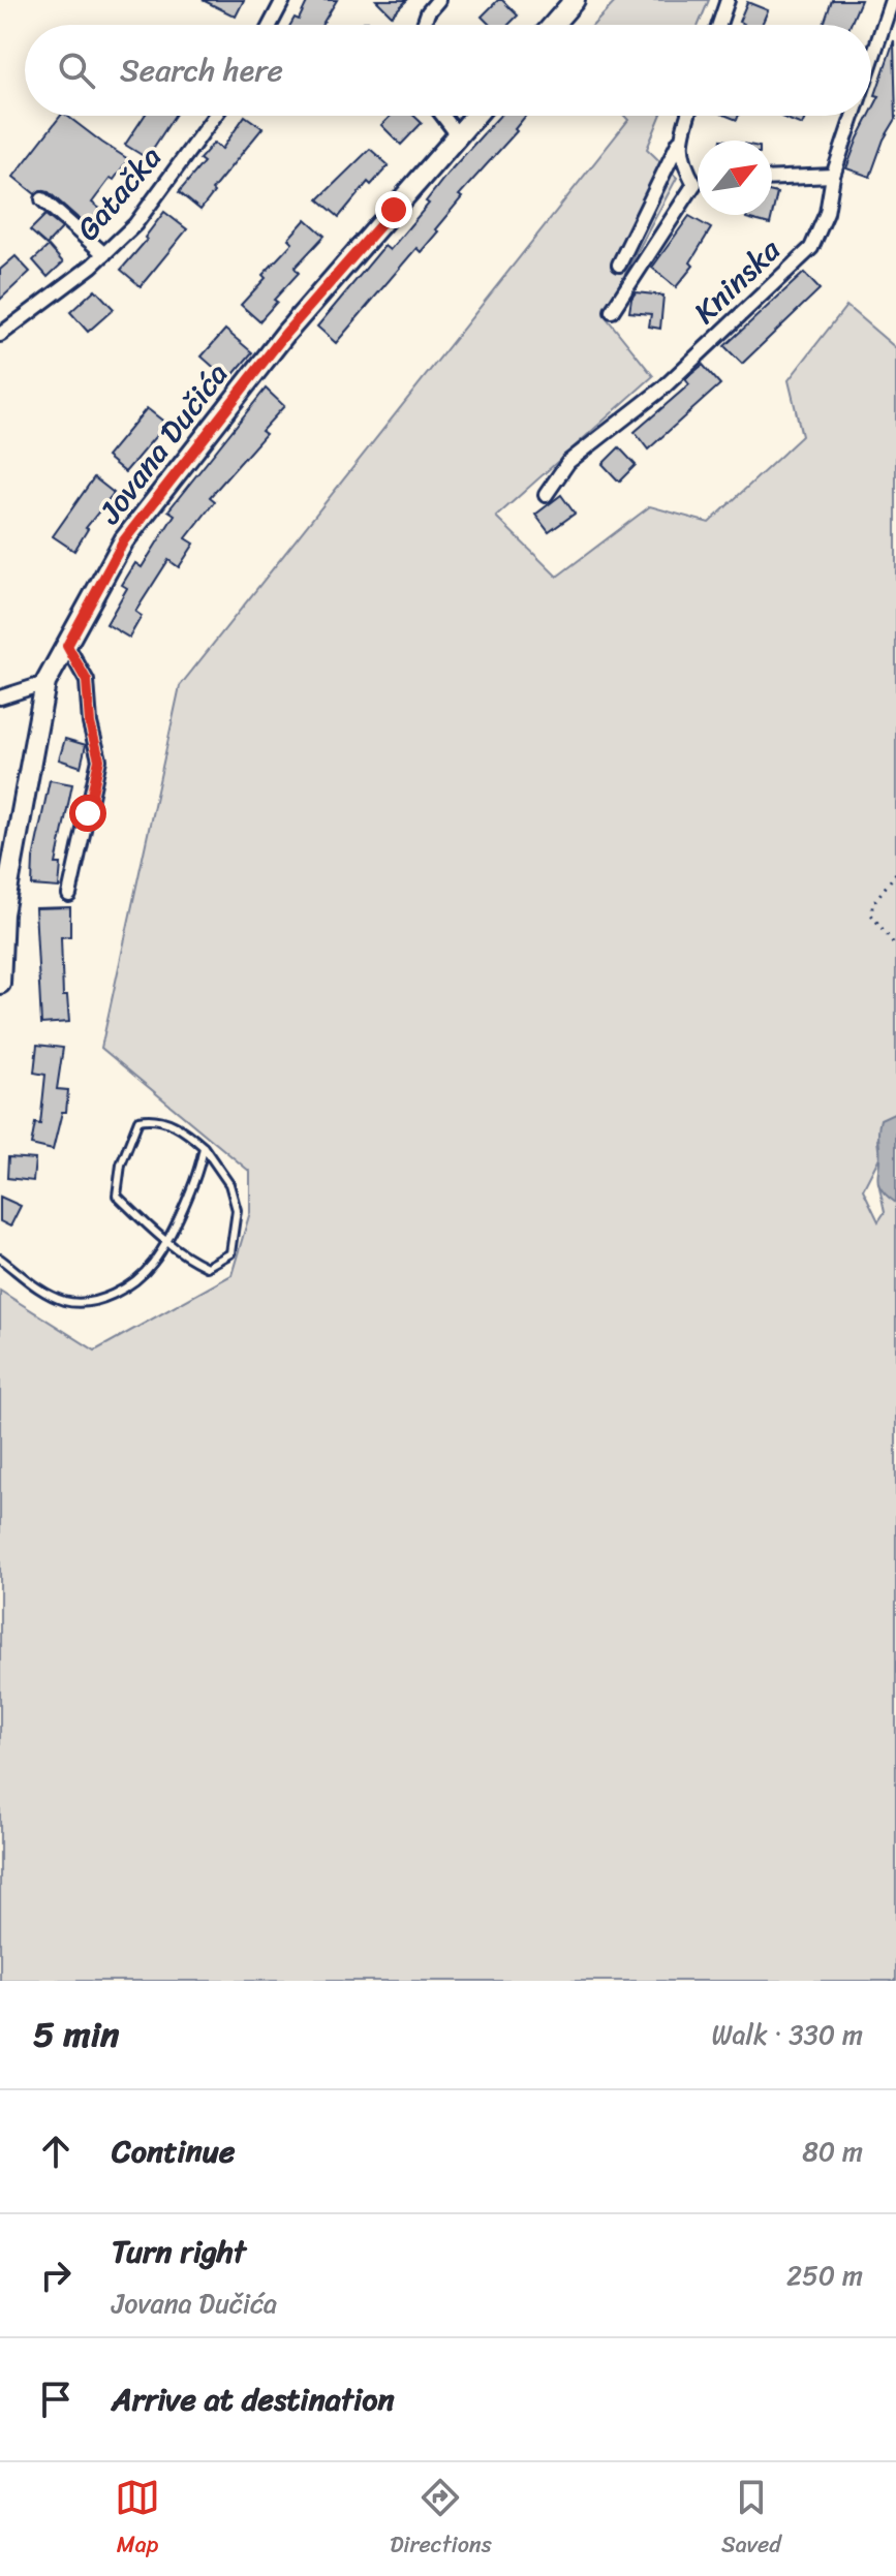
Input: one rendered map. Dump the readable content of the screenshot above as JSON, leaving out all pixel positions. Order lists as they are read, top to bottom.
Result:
{
  "streets": {
    "main road": ["Jovana Dučića"],
    "street": ["Gatačka", "Kninska"]
  },
  "north": "top right",
  "page": {
    "search": "Search here",
    "heading": ["5 min", "Walk · 330 m"],
    "list": [
      ["Continue", "80 m"],
      ["Turn right", "Jovana Dučića", "250 m"],
      "Arrive at destination"
    ],
    "nav": ["Map", "Directions", "Saved"]
  }
}
